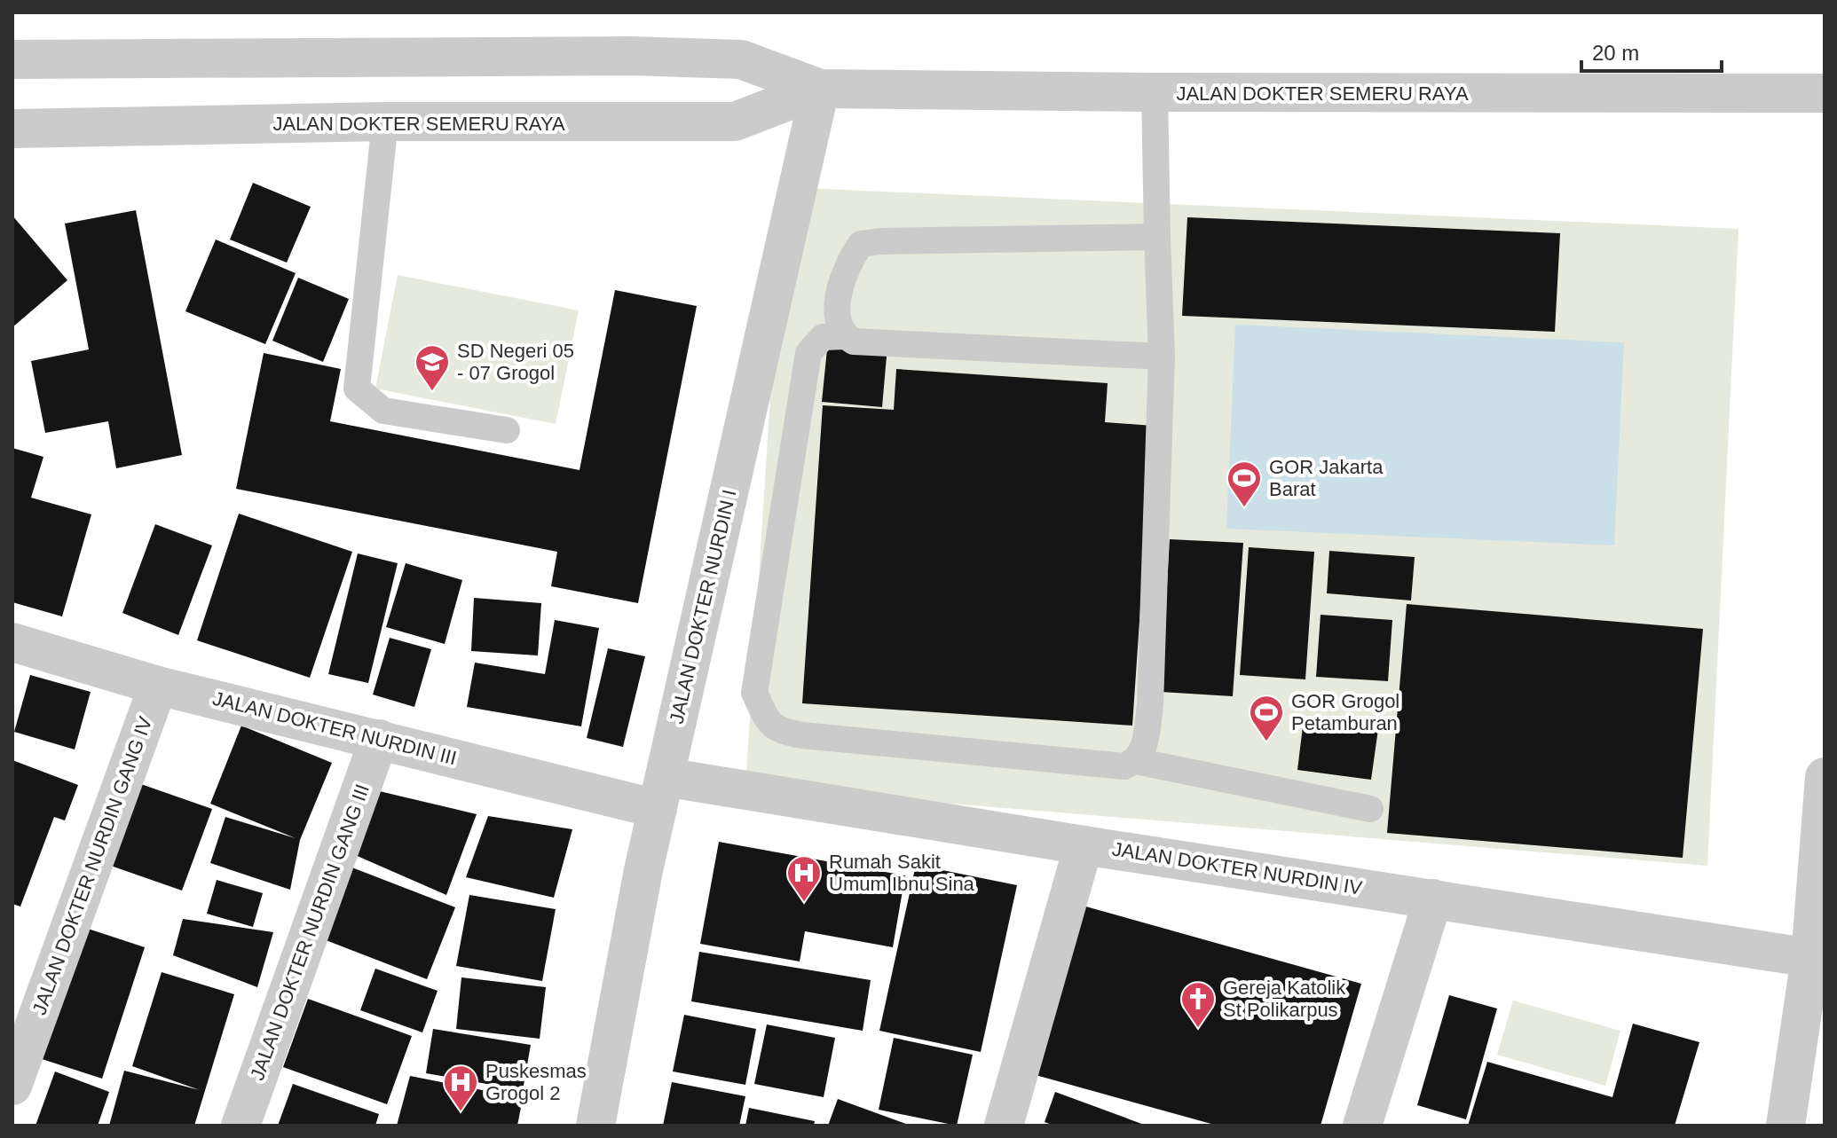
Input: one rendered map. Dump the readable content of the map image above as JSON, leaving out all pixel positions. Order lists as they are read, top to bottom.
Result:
{
  "streets": {
    "street": [
      "JALAN DOKTER SEMERU RAYA",
      "JALAN DOKTER NURDIN I",
      "JALAN DOKTER NURDIN III",
      "JALAN DOKTER NURDIN GANG IV",
      "JALAN DOKTER NURDIN IV",
      "JALAN DOKTER NURDIN GANG III"
    ]
  },
  "crossings": [
    ["JALAN DOKTER SEMERU RAYA", "JALAN DOKTER NURDIN I"],
    ["JALAN DOKTER NURDIN I", "JALAN DOKTER NURDIN III"],
    ["JALAN DOKTER NURDIN I", "JALAN DOKTER NURDIN IV"],
    ["JALAN DOKTER NURDIN III", "JALAN DOKTER NURDIN GANG IV"],
    ["JALAN DOKTER NURDIN III", "JALAN DOKTER NURDIN IV"],
    ["JALAN DOKTER NURDIN III", "JALAN DOKTER NURDIN GANG III"]
  ],
  "places": {
    "school or university": ["SD Negeri 05 - 07 Grogol"],
    "sports": ["GOR Jakarta Barat", "GOR Grogol Petamburan"],
    "hospital": ["Rumah Sakit Umum Ibnu Sina", "Puskesmas Grogol 2"],
    "church": ["Gereja Katolik St Polikarpus"]
  },
  "scale_bar": "20 m"
}
